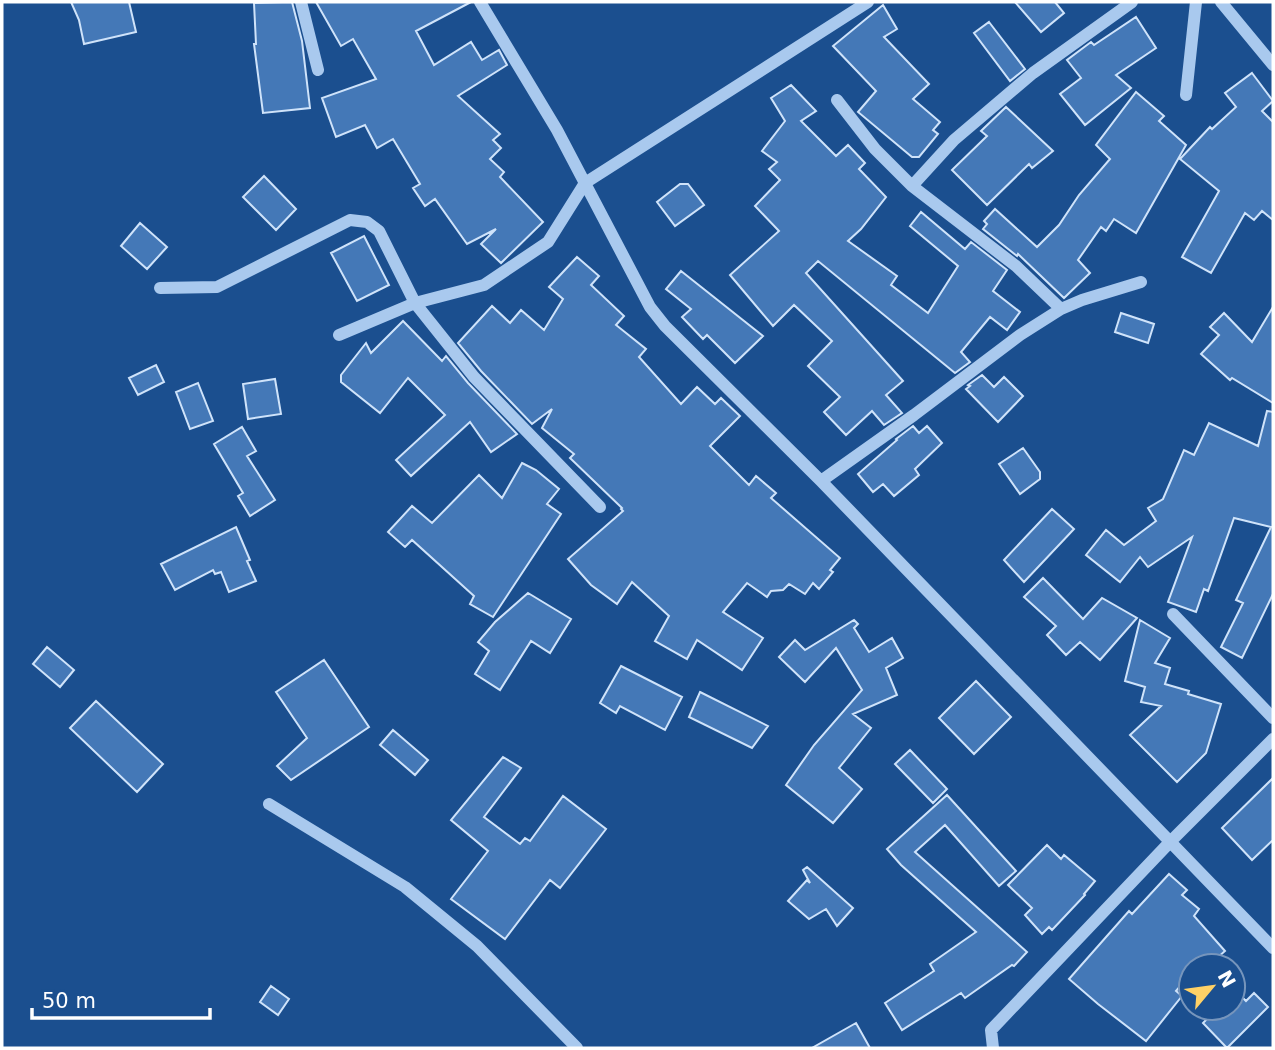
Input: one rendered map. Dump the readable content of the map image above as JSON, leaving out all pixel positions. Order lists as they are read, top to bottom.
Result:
{
  "scale_bar": "50 m",
  "north": "top right"
}
